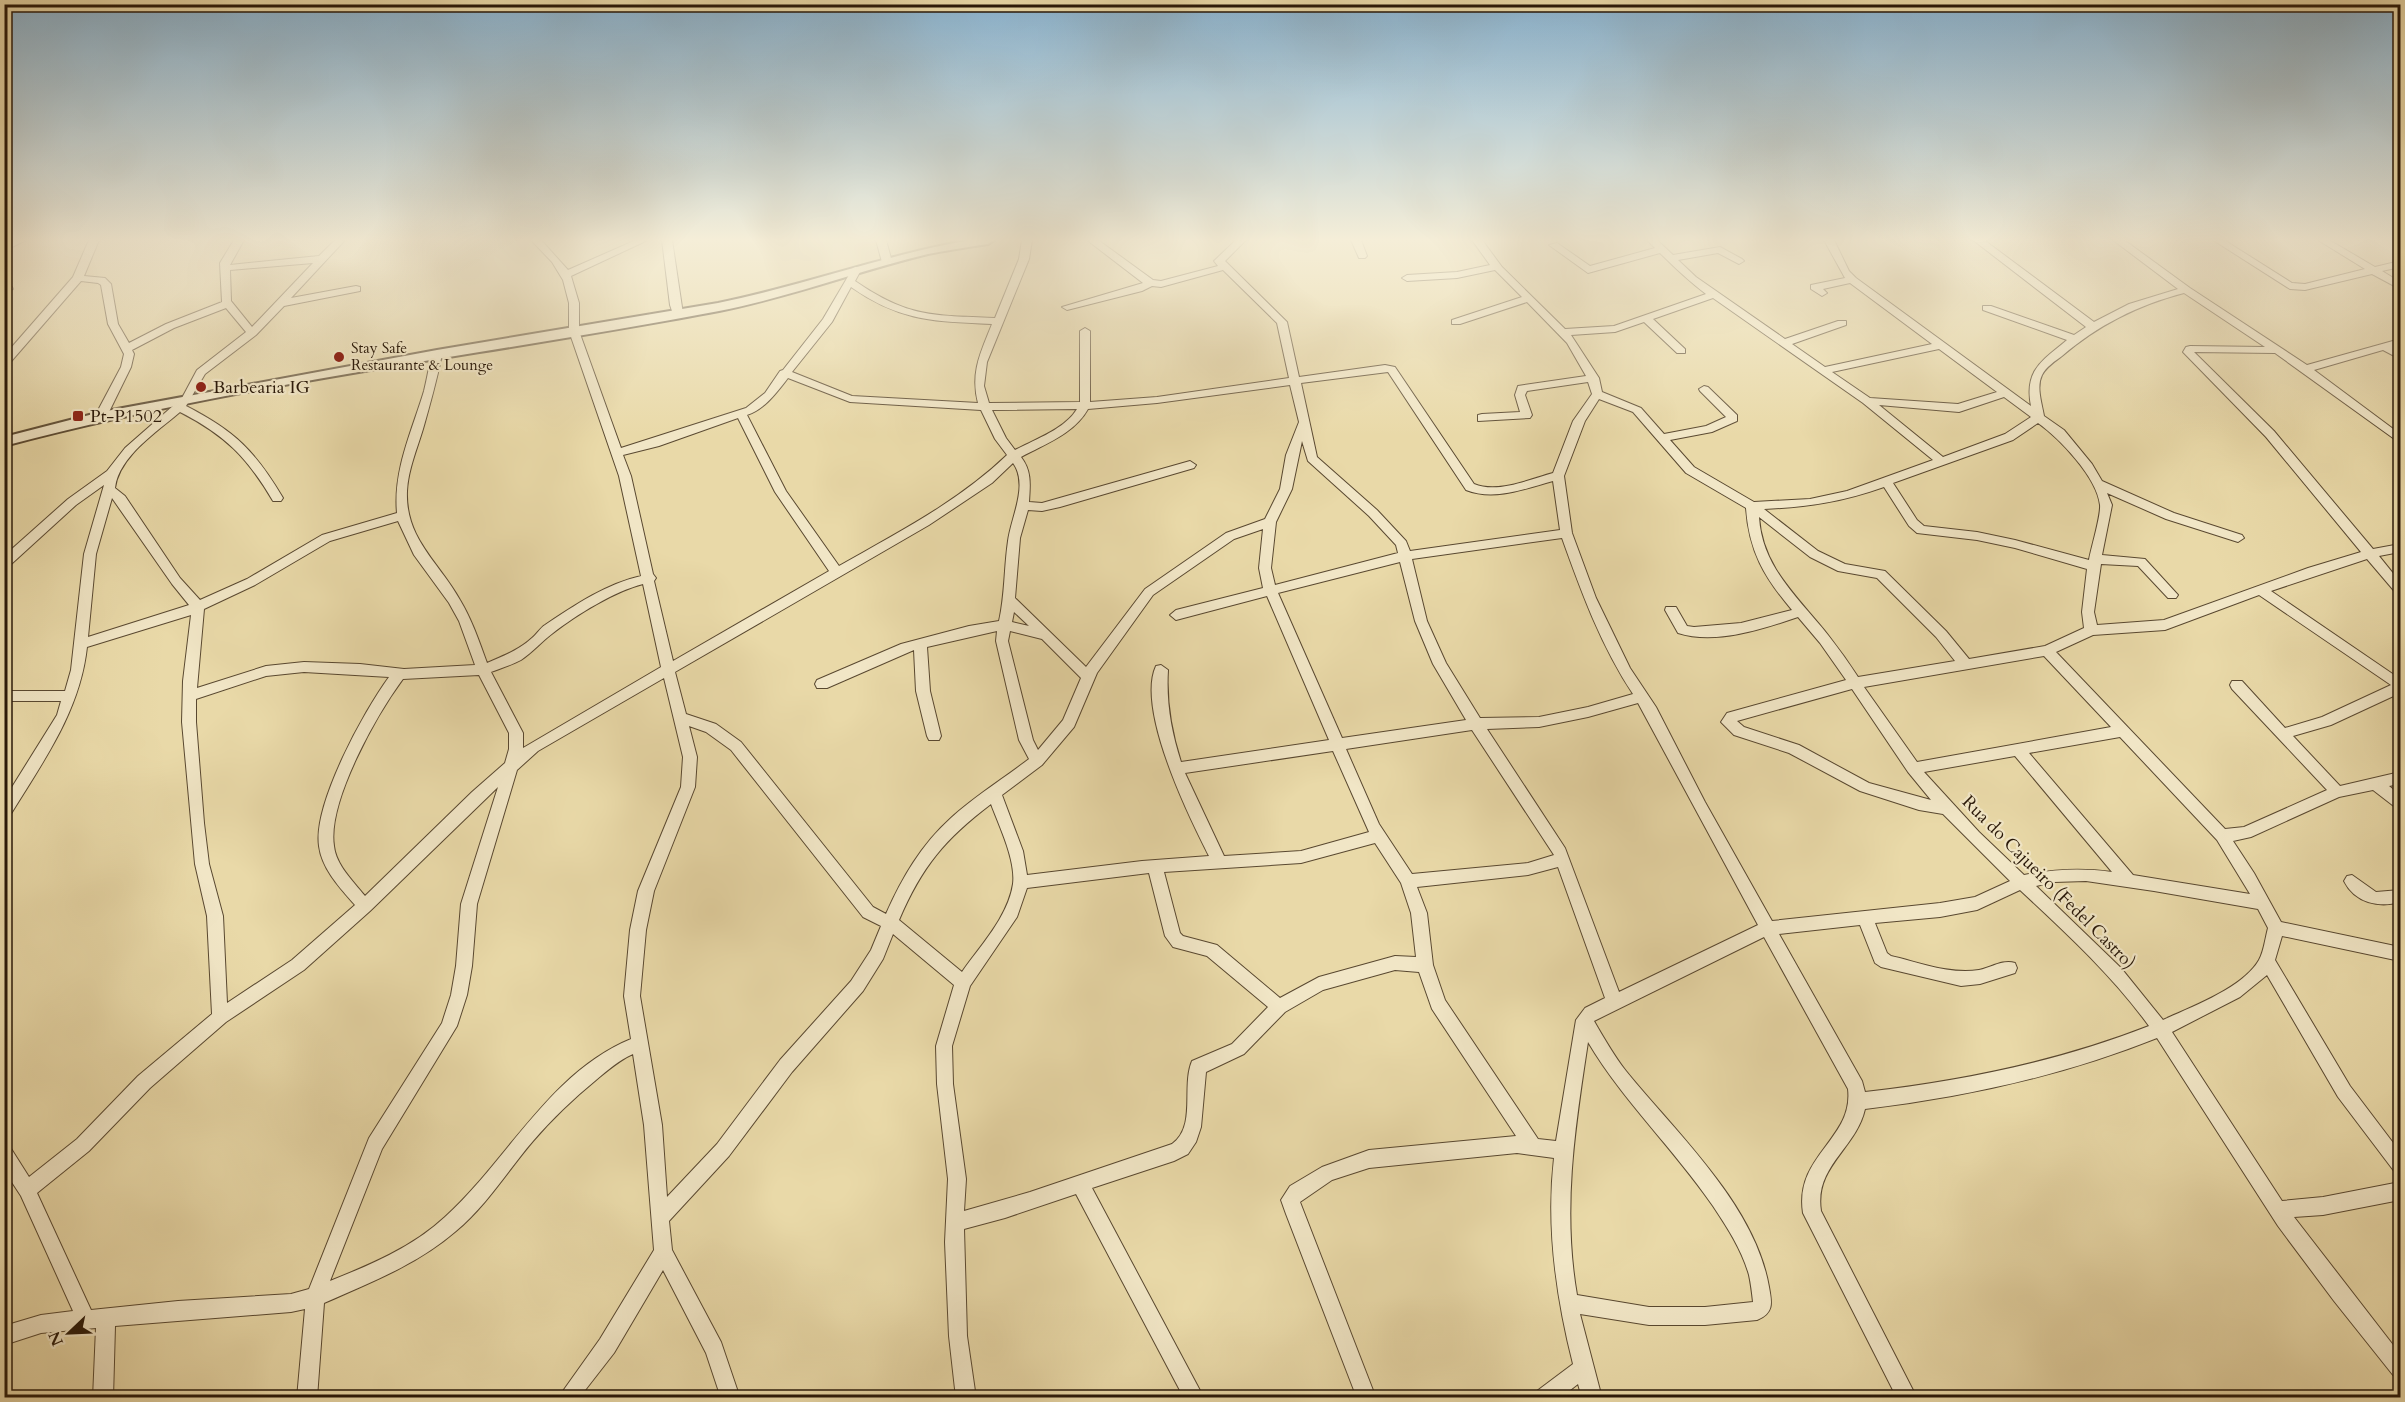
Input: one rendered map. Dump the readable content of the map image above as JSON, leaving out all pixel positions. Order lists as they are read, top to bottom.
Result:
{
  "streets": {
    "street": ["Rua do Cajueiro (Fedel Castro)"]
  },
  "places": {
    "other": ["Stay Safe Restaurante & Lounge", "Barbearia IG"],
    "transit": ["Pt-P1502"]
  },
  "north": "bottom left"
}
